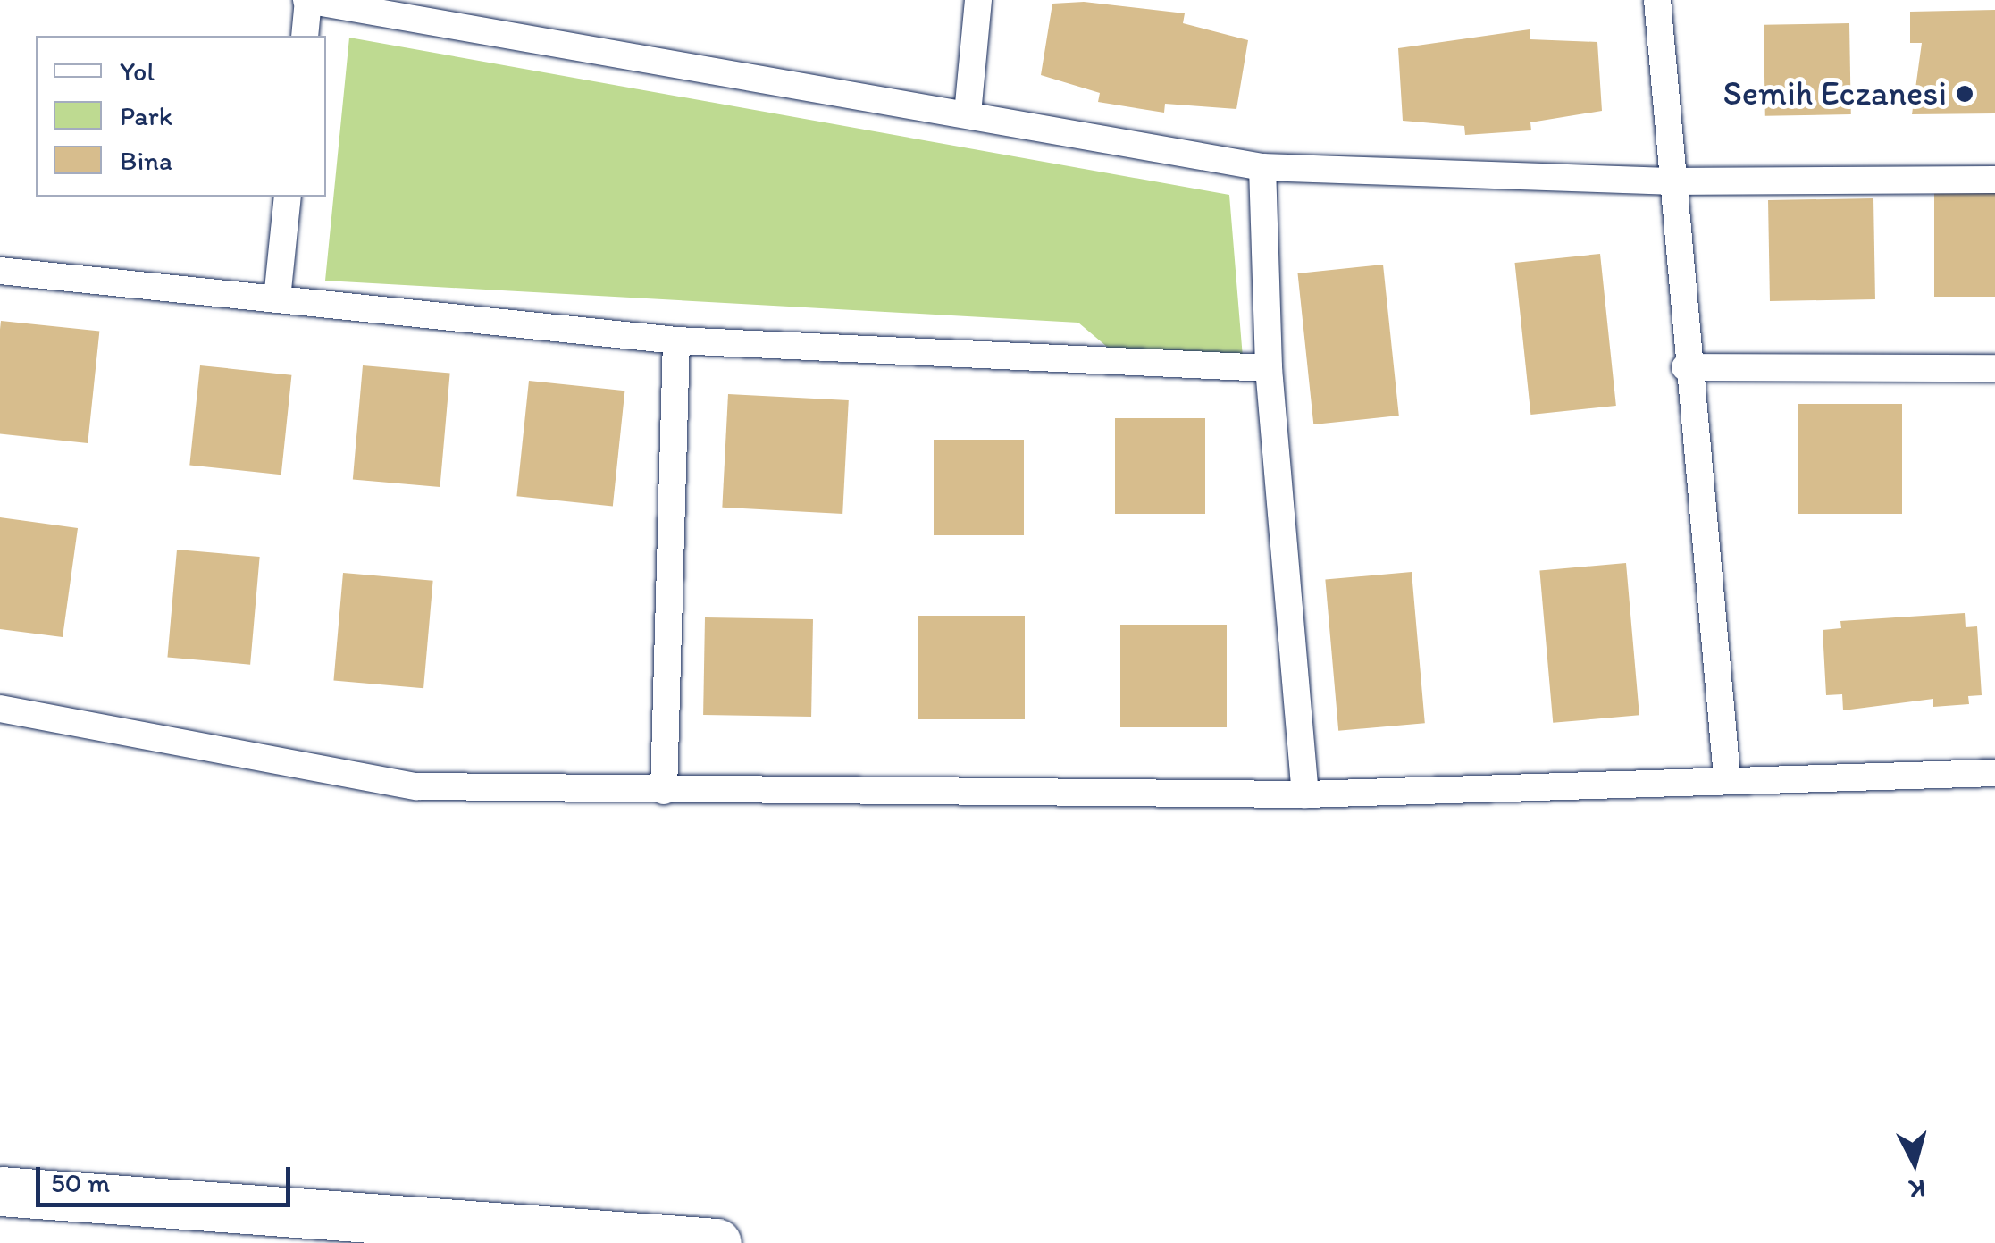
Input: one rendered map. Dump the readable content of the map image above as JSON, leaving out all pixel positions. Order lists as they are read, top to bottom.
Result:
{
  "places": ["Semih Eczanesi"],
  "legend": ["Yol", "Park", "Bina"],
  "scale_bar": "50 m",
  "north": "bottom"
}
